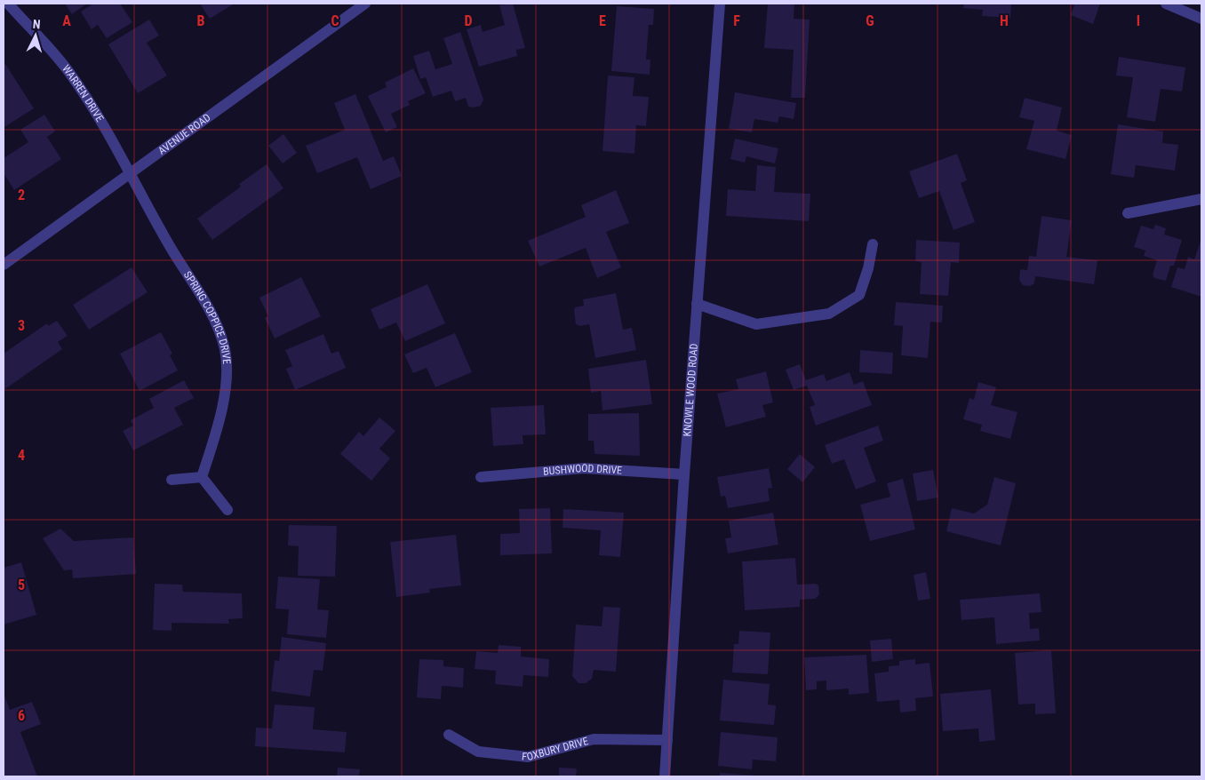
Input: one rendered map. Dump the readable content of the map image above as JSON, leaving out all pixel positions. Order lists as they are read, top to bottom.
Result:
{
  "streets": {
    "street": [
      "WARREN DRIVE",
      "AVENUE ROAD",
      "SPRING COPPICE DRIVE",
      "KNOWLE WOOD ROAD",
      "BUSHWOOD DRIVE",
      "FOXBURY DRIVE"
    ]
  },
  "crossings": [
    ["WARREN DRIVE", "AVENUE ROAD"],
    ["WARREN DRIVE", "SPRING COPPICE DRIVE"],
    ["AVENUE ROAD", "SPRING COPPICE DRIVE"],
    ["KNOWLE WOOD ROAD", "BUSHWOOD DRIVE"],
    ["KNOWLE WOOD ROAD", "FOXBURY DRIVE"]
  ],
  "north": "top",
  "grid": {
    "columns": [
      "A",
      "B",
      "C",
      "D",
      "E",
      "F",
      "G",
      "H",
      "I"
    ],
    "rows": [
      "2",
      "3",
      "4",
      "5",
      "6"
    ]
  }
}
